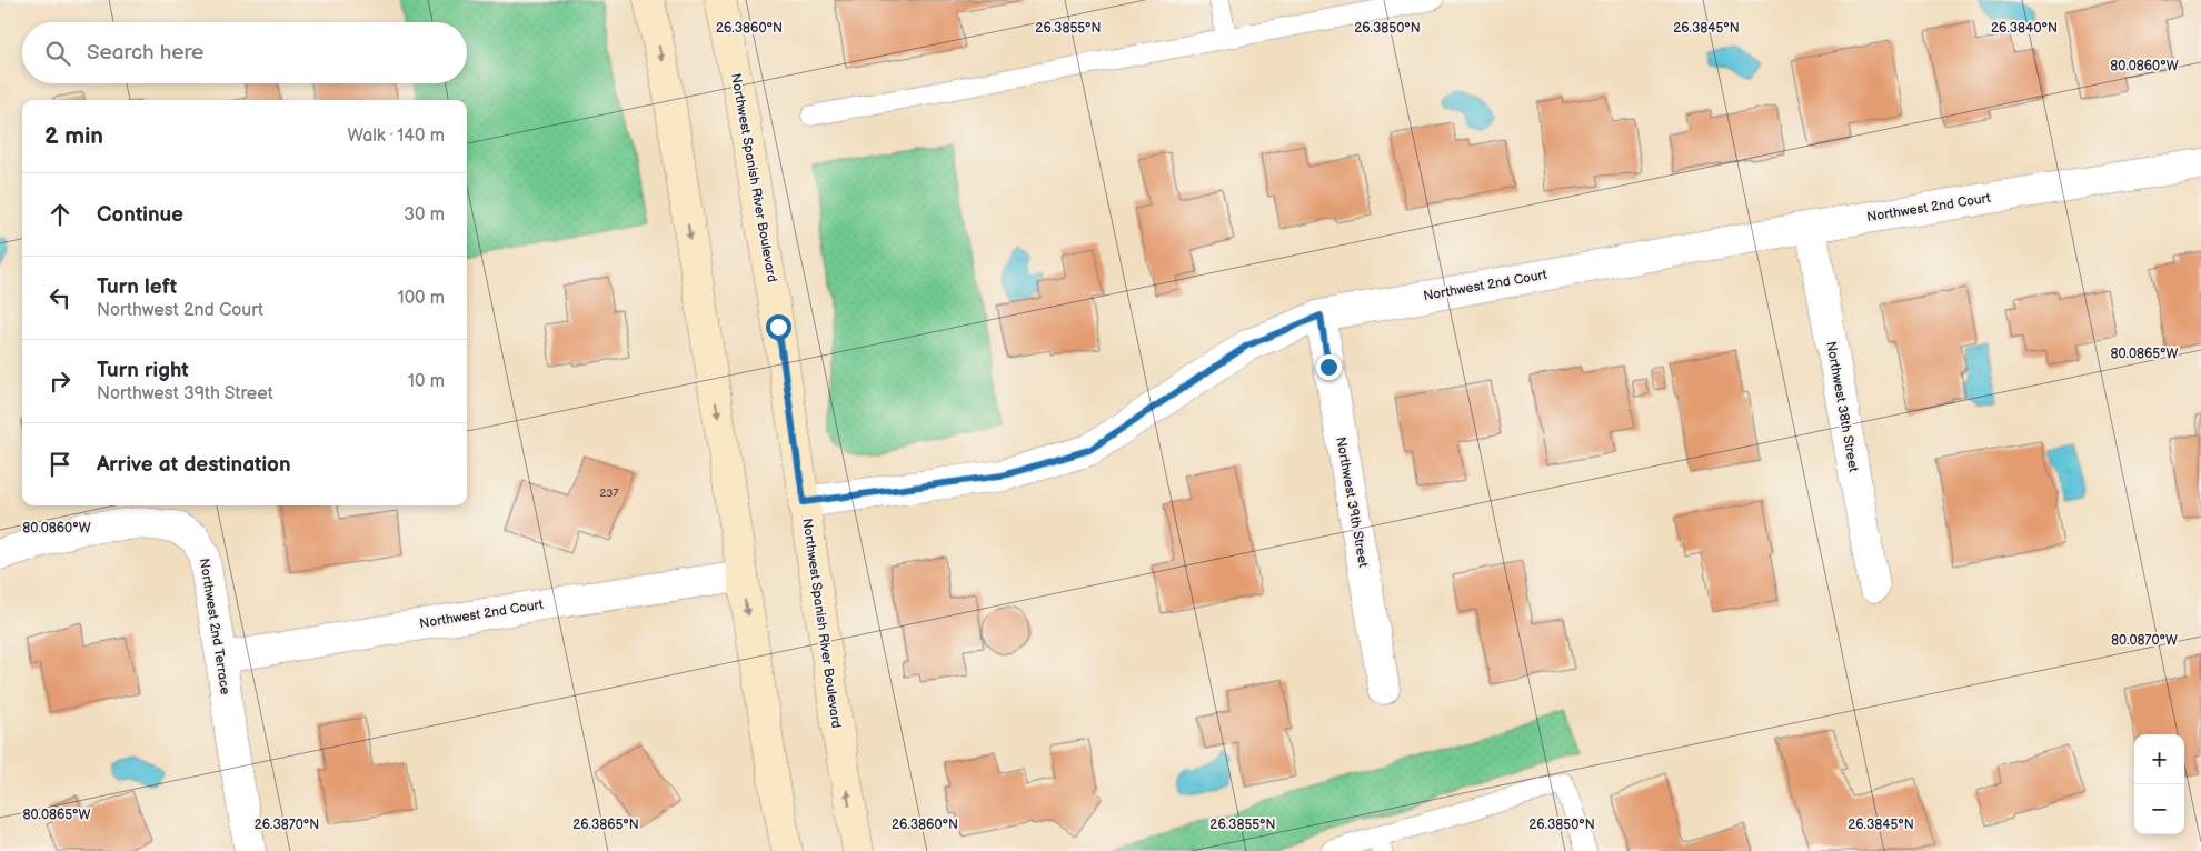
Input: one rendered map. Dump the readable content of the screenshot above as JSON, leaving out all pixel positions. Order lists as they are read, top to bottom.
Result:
{
  "streets": {
    "main road": ["Northwest Spanish River Boulevard"],
    "street": [
      "Northwest 2nd Court",
      "Northwest 38th Street",
      "Northwest 39th Street",
      "Northwest 2nd Terrace"
    ]
  },
  "crossings": [
    ["Northwest Spanish River Boulevard", "Northwest 2nd Court"],
    ["Northwest 2nd Court", "Northwest 38th Street"],
    ["Northwest 2nd Court", "Northwest 39th Street"],
    ["Northwest 2nd Court", "Northwest 2nd Terrace"]
  ],
  "house_numbers": ["237"],
  "page": {
    "search": "Search here",
    "heading": ["2 min", "Walk · 140 m"],
    "list": [
      ["Continue", "30 m"],
      ["Turn left", "Northwest 2nd Court", "100 m"],
      ["Turn right", "Northwest 39th Street", "10 m"],
      "Arrive at destination"
    ],
    "map_buttons": ["+", "−"]
  },
  "coordinates": [
    "26.3850°N",
    "26.3845°N",
    "26.3860°N",
    "26.3855°N",
    "26.3840°N",
    "80.0860°W",
    "80.0865°W",
    "80.0870°W",
    "26.3870°N",
    "26.3865°N"
  ]
}
